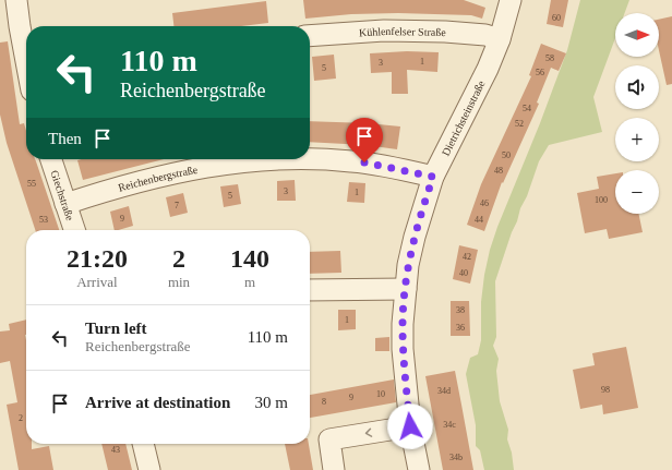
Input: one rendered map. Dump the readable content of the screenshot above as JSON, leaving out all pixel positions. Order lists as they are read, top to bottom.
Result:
{
  "streets": {
    "street": [
      "Kühlenfelser Straße",
      "Dietrichsteinstraße",
      "Reichenbergstraße",
      "Giechstraße"
    ]
  },
  "crossings": [
    ["Kühlenfelser Straße", "Dietrichsteinstraße"],
    ["Dietrichsteinstraße", "Reichenbergstraße"],
    ["Reichenbergstraße", "Giechstraße"]
  ],
  "house_numbers": [
    "60",
    "58",
    "1",
    "3",
    "5",
    "56",
    "54",
    "52",
    "50",
    "48",
    "55",
    "3",
    "1",
    "5",
    "100",
    "46",
    "7",
    "9",
    "53",
    "44",
    "42",
    "40",
    "38",
    "1",
    "36",
    "98",
    "34d",
    "10",
    "9",
    "8",
    "2",
    "34c",
    "43",
    "34b"
  ],
  "north": "right",
  "page": {
    "map_buttons": ["+", "−"],
    "turn": ["110 m", "Reichenbergstraße"],
    "then": "Then",
    "eta": [
      "21:20",
      "Arrival",
      "2",
      "min",
      "140",
      "m"
    ],
    "list": [
      {
        "name": "Turn left",
        "note": "Reichenbergstraße",
        "value": "110 m"
      },
      {
        "name": "Arrive at destination",
        "value": "30 m"
      }
    ]
  }
}
